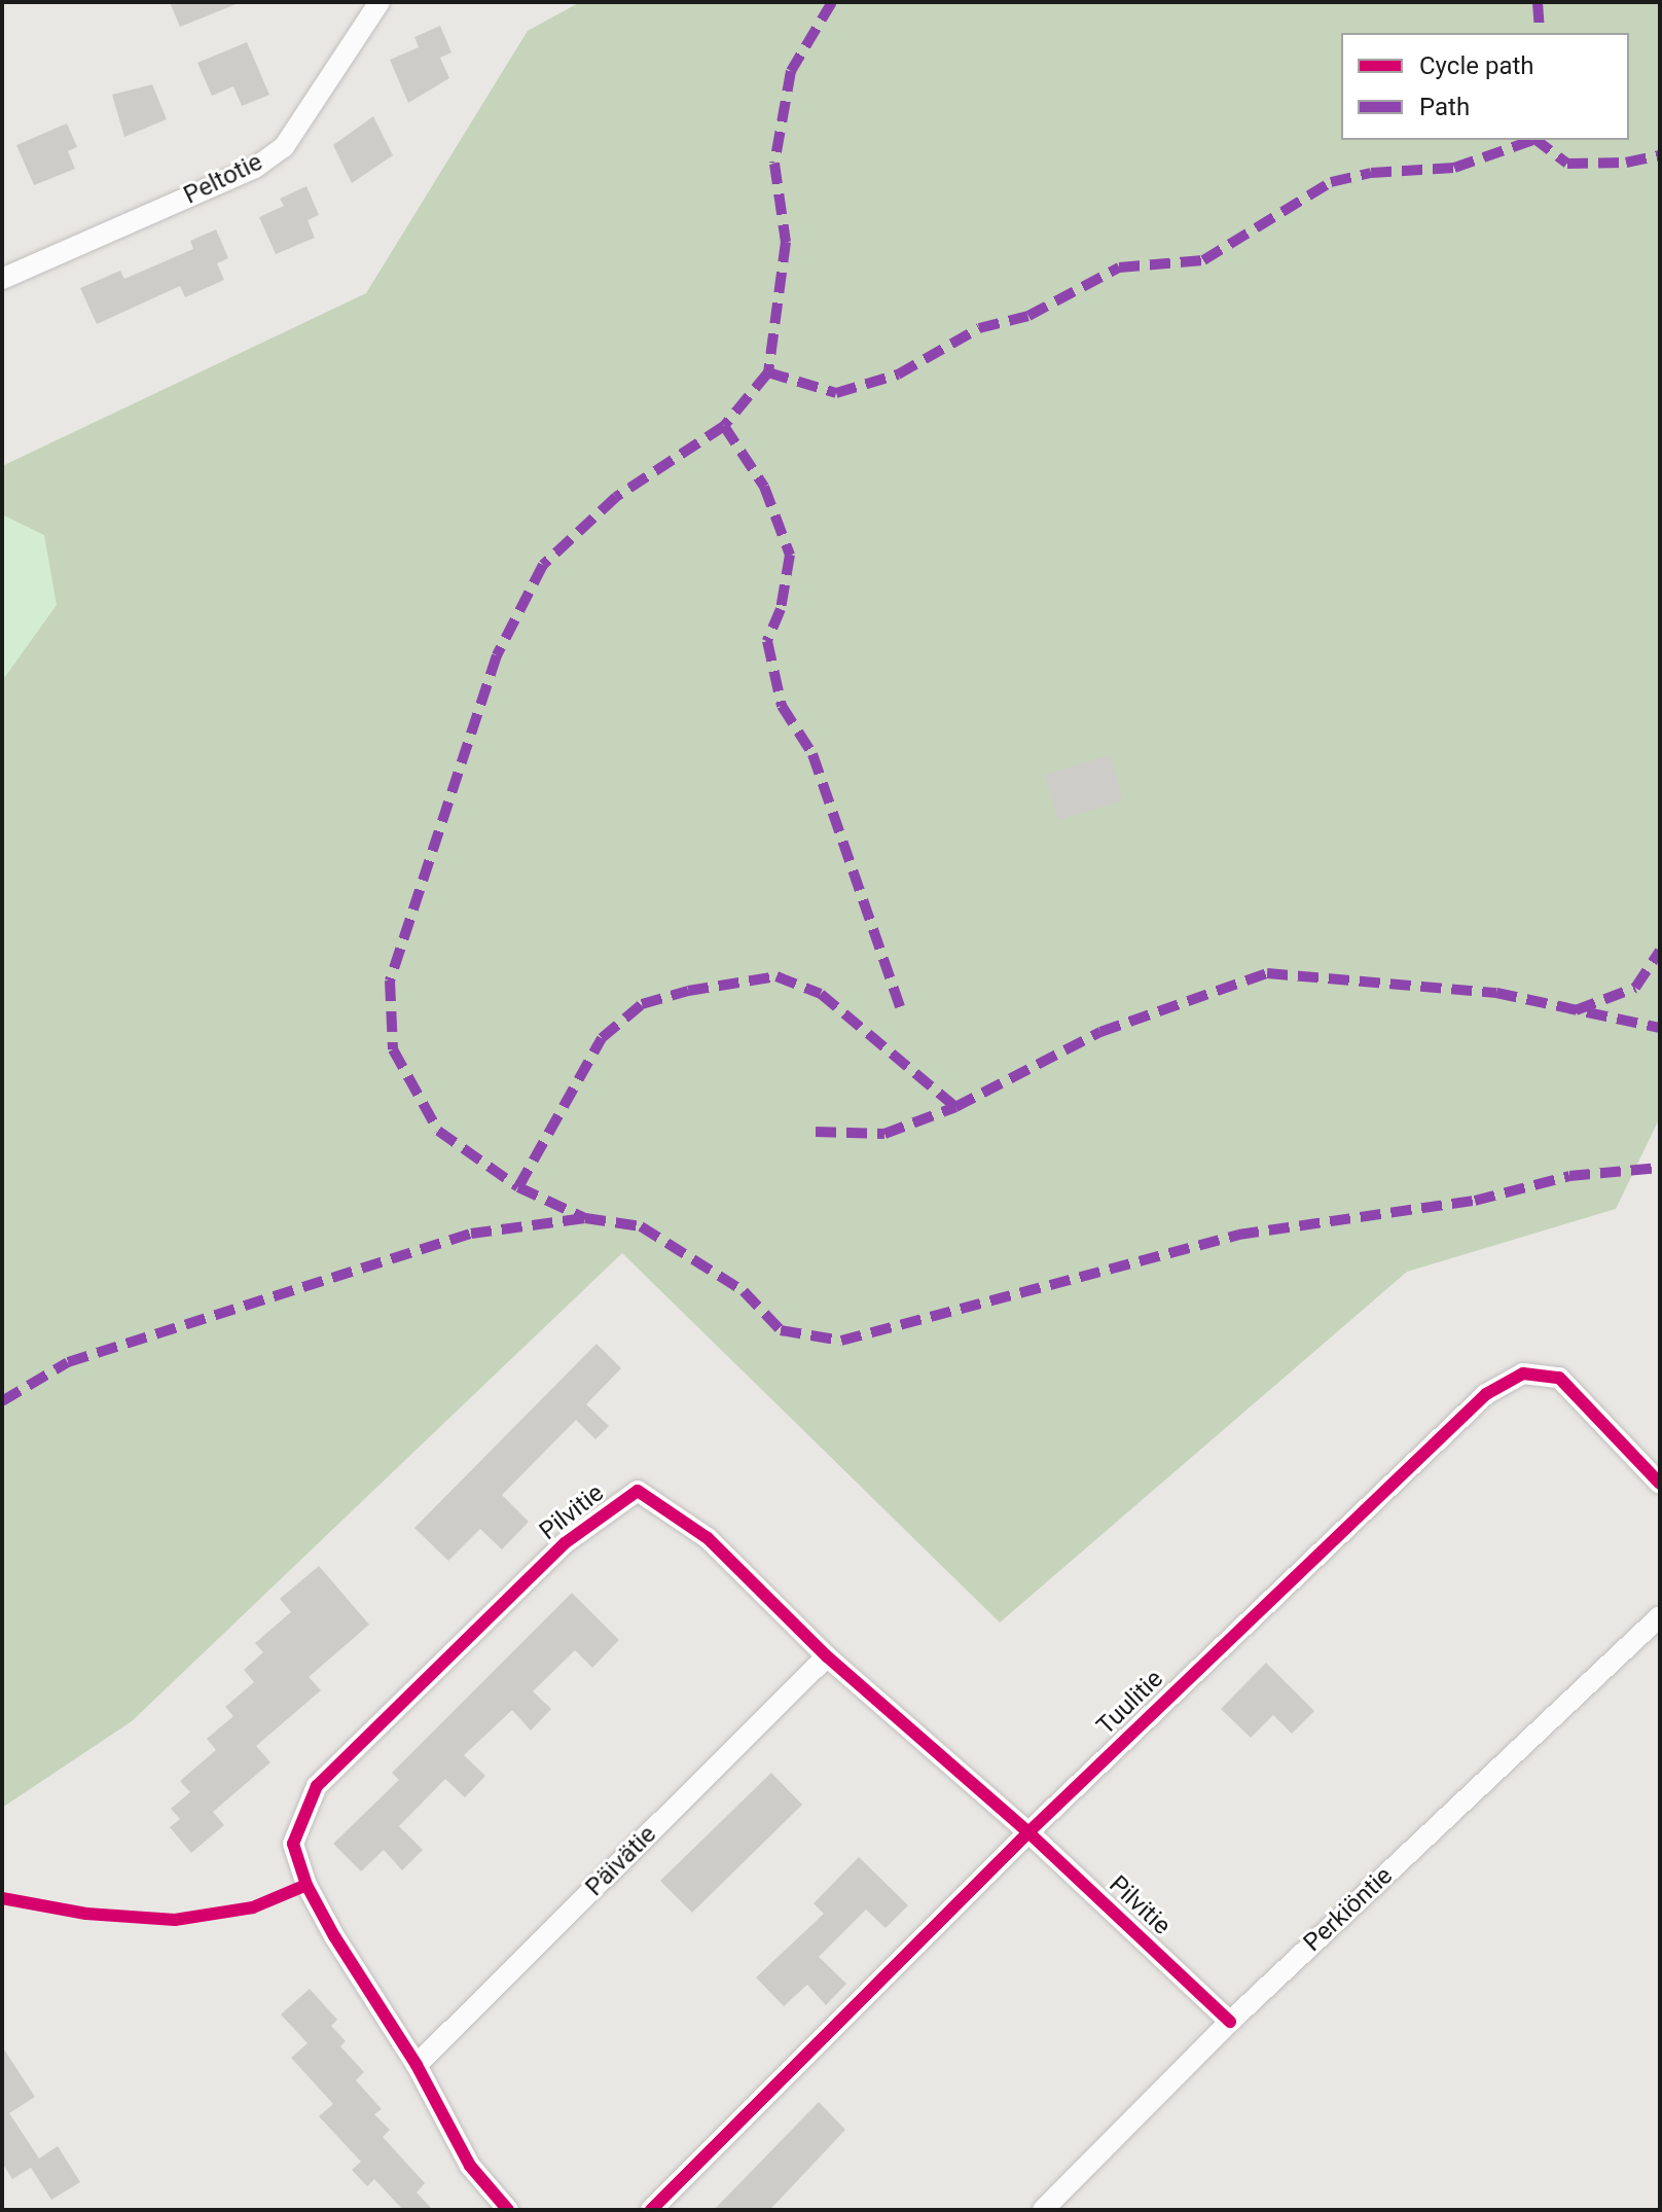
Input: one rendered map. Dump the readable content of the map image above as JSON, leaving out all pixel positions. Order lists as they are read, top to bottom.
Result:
{
  "streets": {
    "street": [
      "Peltotie",
      "Pilvitie",
      "Tuulitie",
      "Päivätie",
      "Perkiöntie"
    ]
  },
  "crossings": [
    ["Pilvitie", "Tuulitie"],
    ["Pilvitie", "Päivätie"],
    ["Pilvitie", "Perkiöntie"]
  ],
  "legend": ["Cycle path", "Path"]
}
